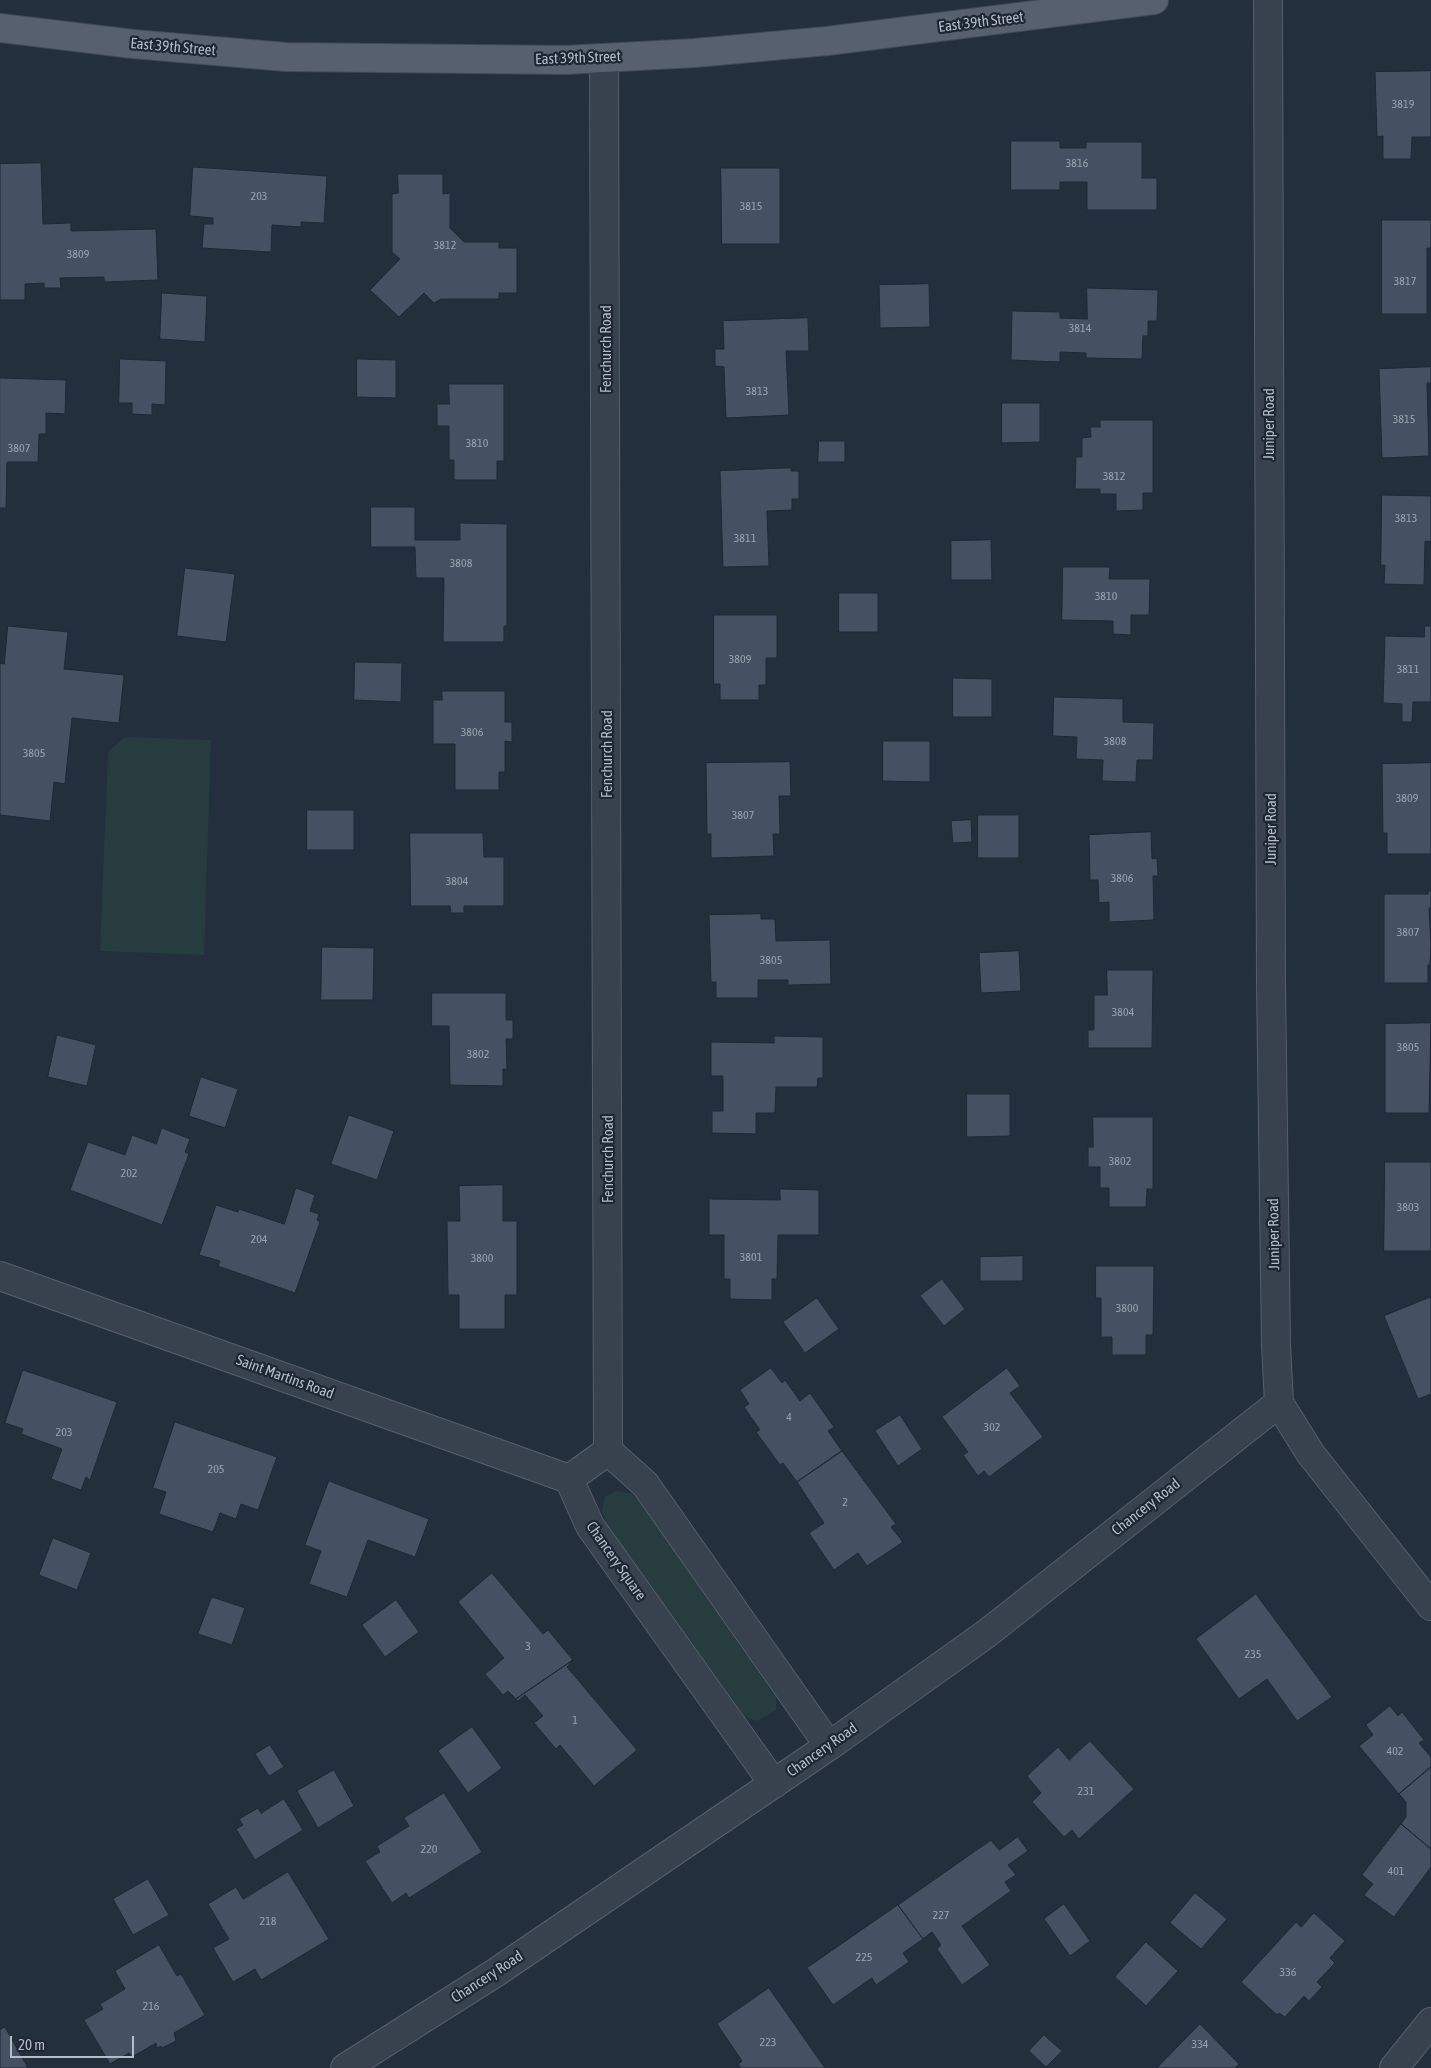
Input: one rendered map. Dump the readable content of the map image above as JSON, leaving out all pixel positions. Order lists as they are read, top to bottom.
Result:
{
  "streets": {
    "main road": ["East 39th Street"],
    "street": [
      "Fenchurch Road",
      "Juniper Road",
      "Saint Martins Road",
      "Chancery Road",
      "Chancery Square"
    ]
  },
  "crossings": [
    ["East 39th Street", "Fenchurch Road"],
    ["Juniper Road", "Chancery Road"],
    ["Saint Martins Road", "Chancery Square"],
    ["Chancery Road", "Chancery Square"]
  ],
  "house_numbers": [
    "3819",
    "3816",
    "203",
    "3815",
    "3812",
    "3809",
    "3817",
    "3814",
    "3813",
    "3815",
    "3810",
    "3807",
    "3812",
    "3813",
    "3811",
    "3808",
    "3810",
    "3809",
    "3811",
    "3806",
    "3808",
    "3805",
    "3809",
    "3807",
    "3806",
    "3804",
    "3807",
    "3805",
    "3804",
    "3805",
    "3802",
    "3802",
    "202",
    "3803",
    "204",
    "3801",
    "3800",
    "3800",
    "4",
    "302",
    "203",
    "205",
    "2",
    "3",
    "235",
    "1",
    "402",
    "231",
    "220",
    "401",
    "227",
    "218",
    "225",
    "336",
    "216",
    "223",
    "334"
  ],
  "scale_bar": "20 m"
}
